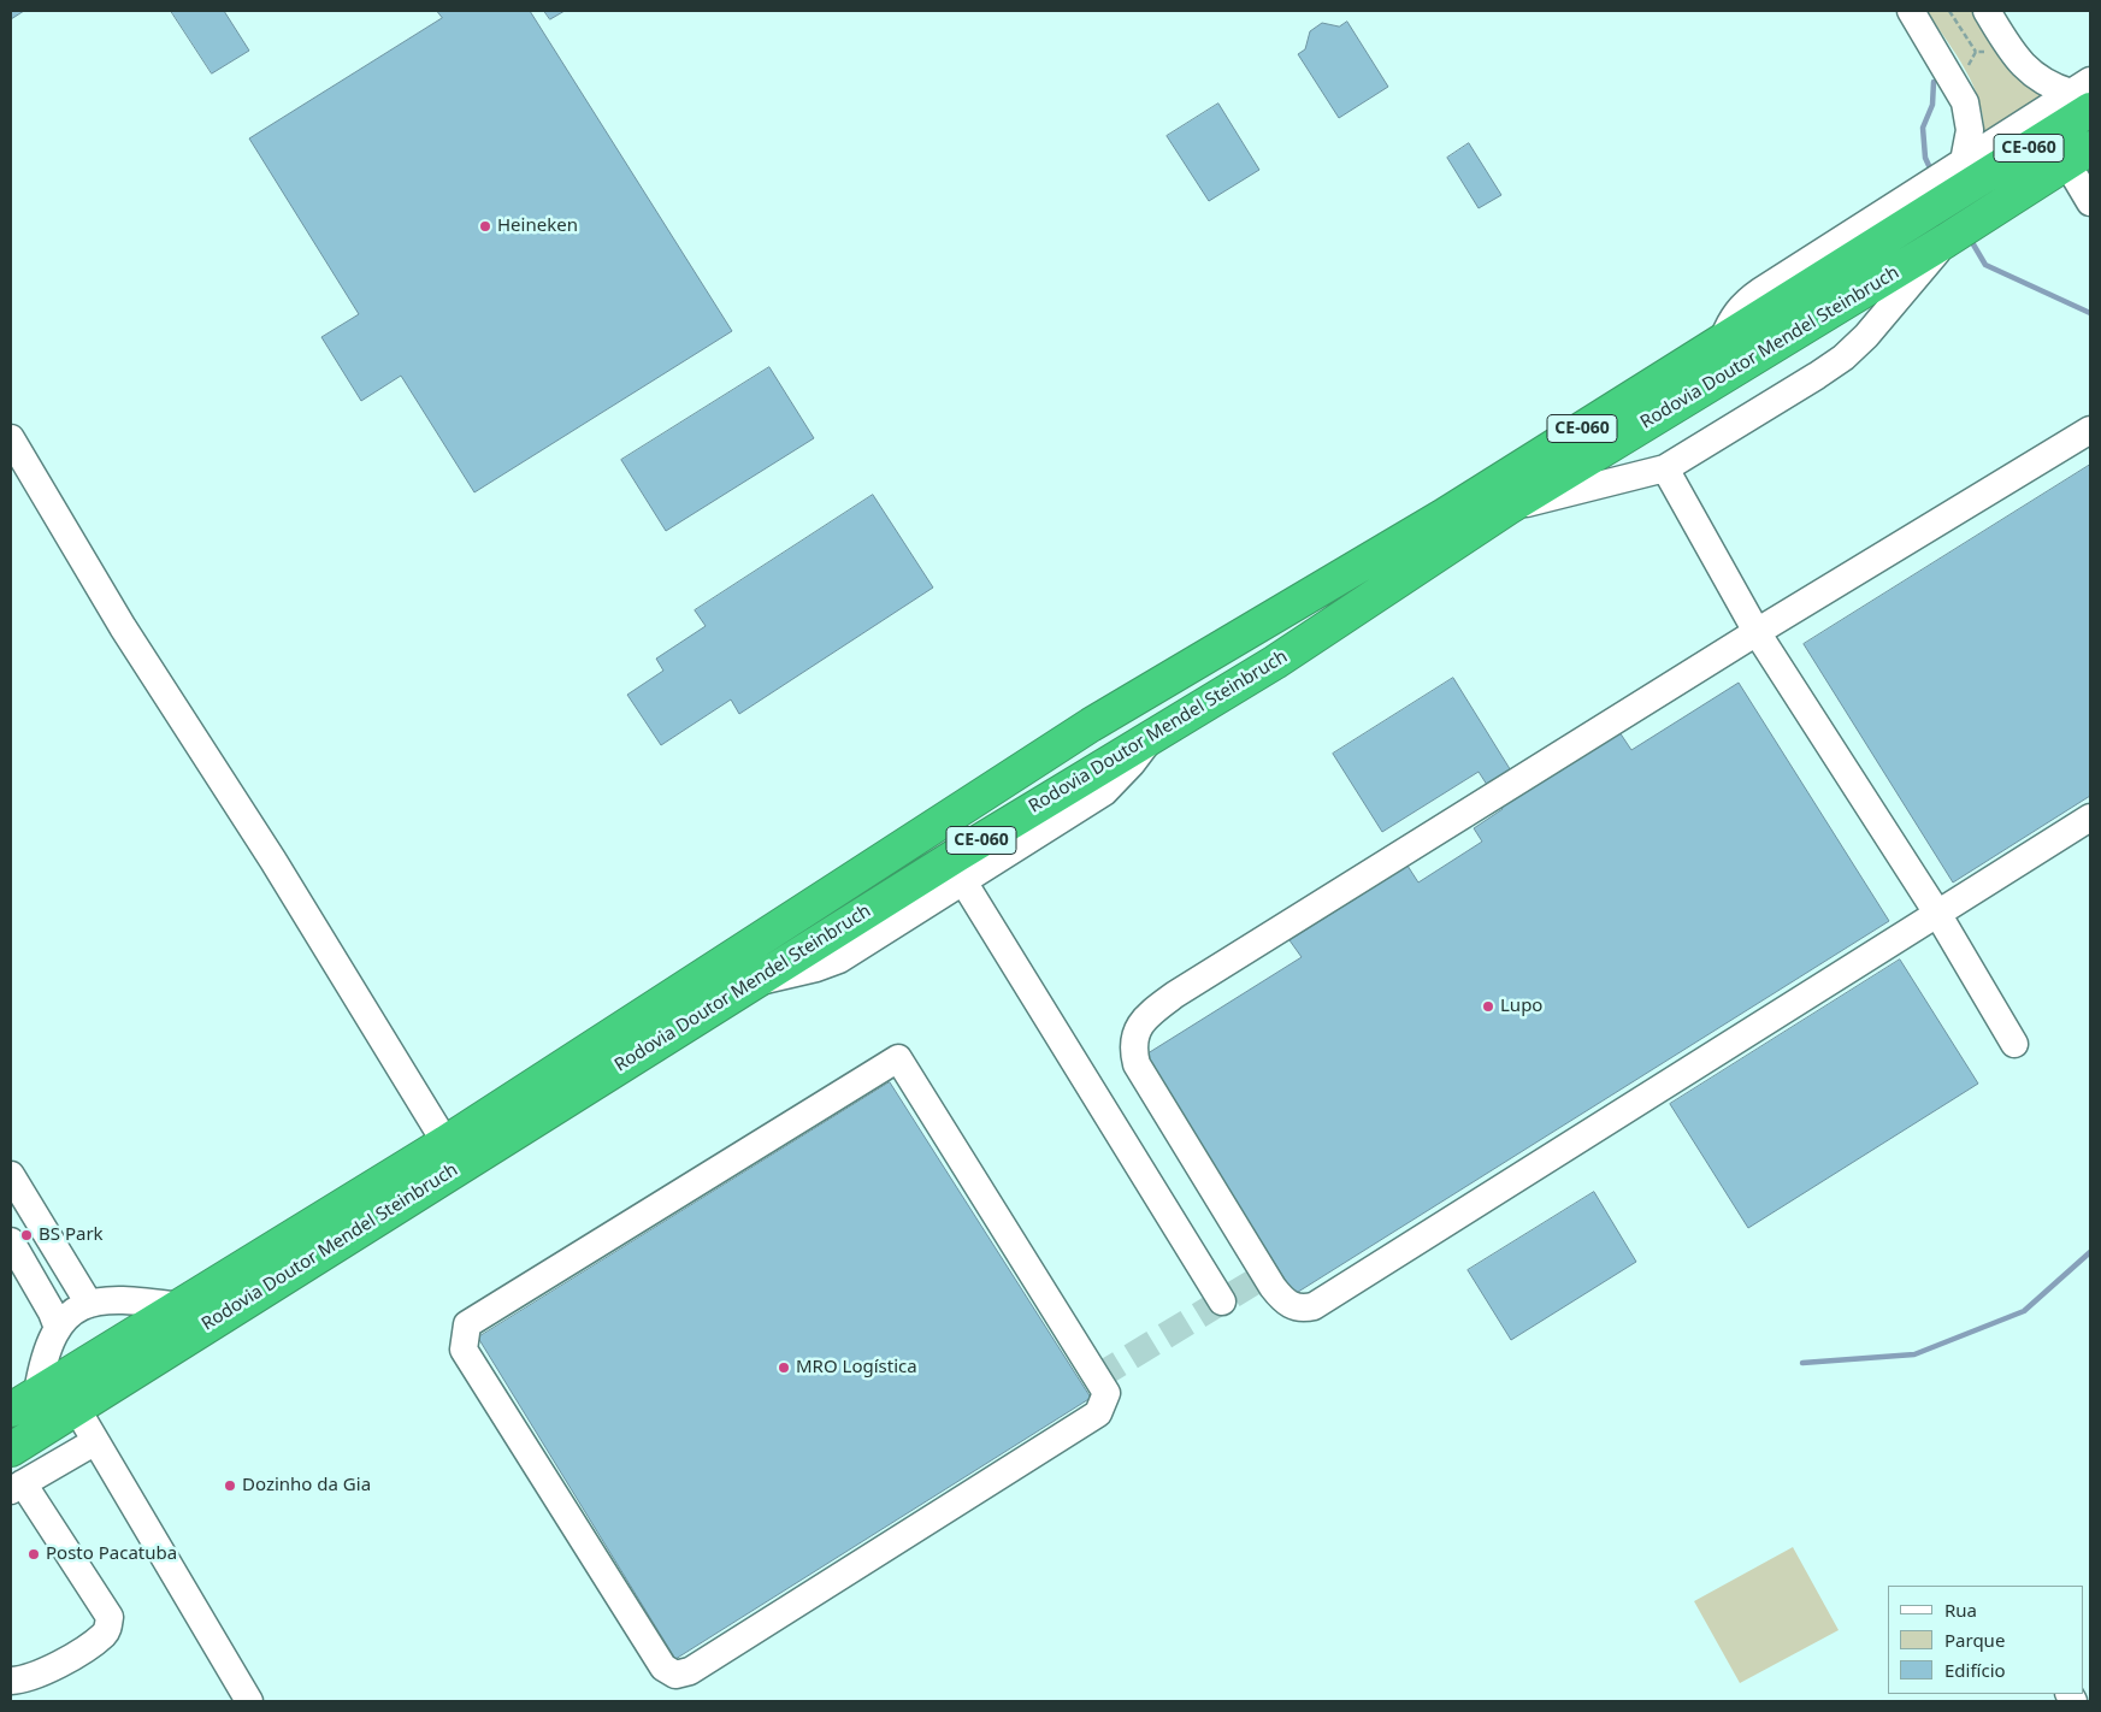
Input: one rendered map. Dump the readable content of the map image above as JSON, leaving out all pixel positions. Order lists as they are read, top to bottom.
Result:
{
  "streets": {
    "highway": ["CE-060", "Rodovia Doutor Mendel Steinbruch"]
  },
  "places": [
    "Heineken",
    "Lupo",
    "BS Park",
    "MRO Logística",
    "Dozinho da Gia",
    "Posto Pacatuba"
  ],
  "legend": ["Rua", "Parque", "Edifício"]
}
